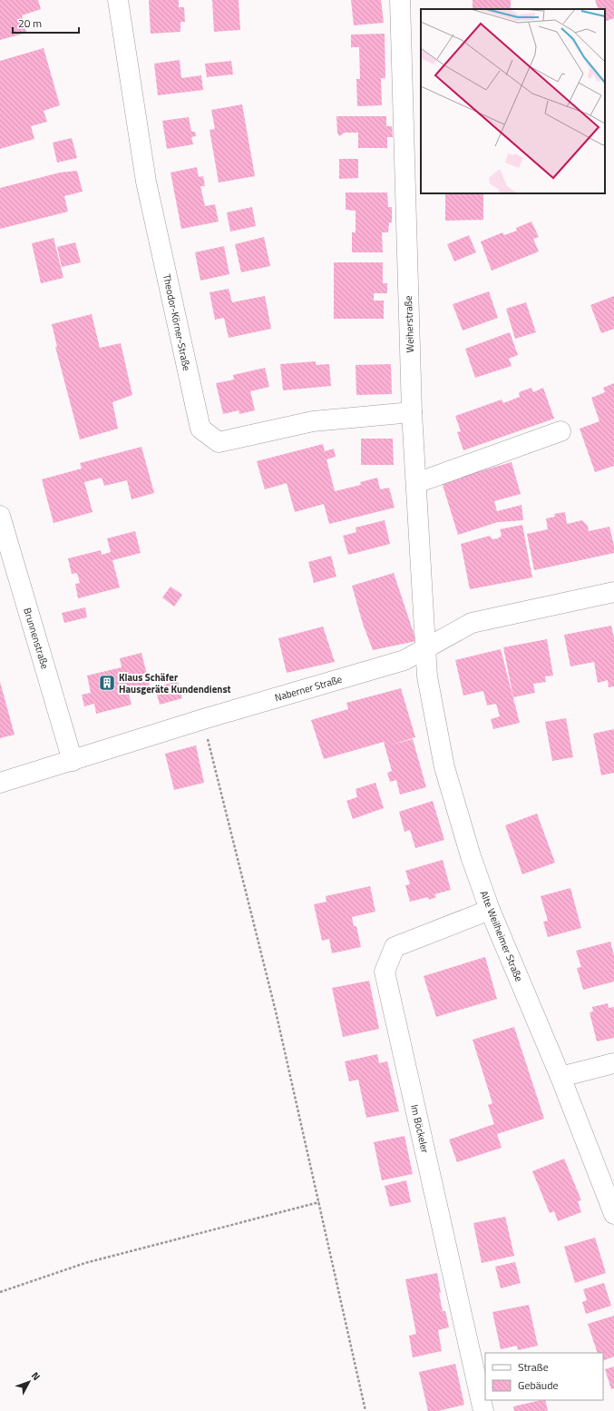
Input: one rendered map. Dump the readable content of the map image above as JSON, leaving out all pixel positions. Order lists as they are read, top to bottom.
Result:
{
  "streets": {
    "street": [
      "Theodor-Körner-Straße",
      "Weiherstraße",
      "Brunnenstraße",
      "Naberner Straße",
      "Alte Weilheimer Straße",
      "Im Böckeler"
    ]
  },
  "crossings": [
    ["Theodor-Körner-Straße", "Weiherstraße"],
    ["Weiherstraße", "Naberner Straße"],
    ["Weiherstraße", "Alte Weilheimer Straße"],
    ["Brunnenstraße", "Naberner Straße"],
    ["Naberner Straße", "Alte Weilheimer Straße"],
    ["Alte Weilheimer Straße", "Im Böckeler"]
  ],
  "places": {
    "building": ["Klaus Schäfer Hausgeräte Kundendienst"]
  },
  "legend": ["Straße", "Gebäude"],
  "scale_bar": "20 m",
  "north": "top right"
}
